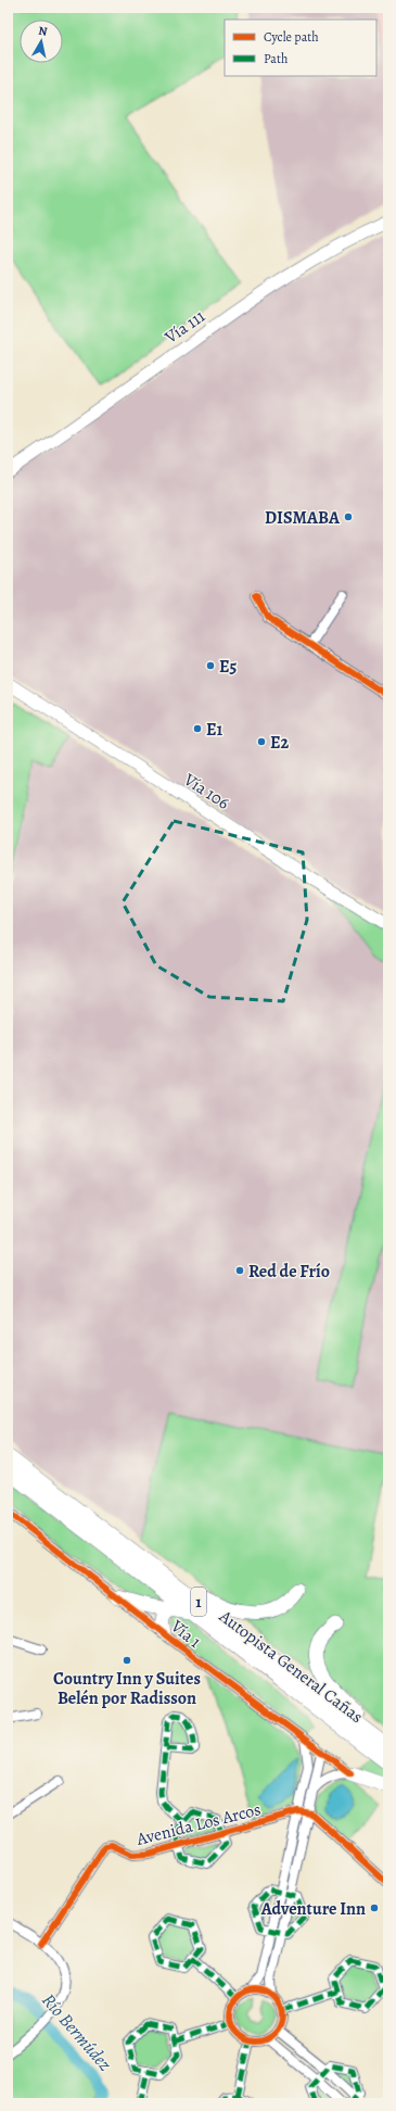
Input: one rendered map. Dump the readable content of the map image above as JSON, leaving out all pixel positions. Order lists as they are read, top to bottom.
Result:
{
  "streets": {
    "highway": ["1", "Autopista General Cañas"],
    "main road": ["Vía 111", "Vía 106"],
    "street": ["Vía 1", "Avenida Los Arcos"]
  },
  "water": ["Río Bermúdez"],
  "places": [
    "DISMABA",
    "E5",
    "E1",
    "E2",
    "Red de Frío",
    "Country Inn y Suites Belén por Radisson",
    "Adventure Inn"
  ],
  "legend": ["Cycle path", "Path"],
  "north": "top"
}
